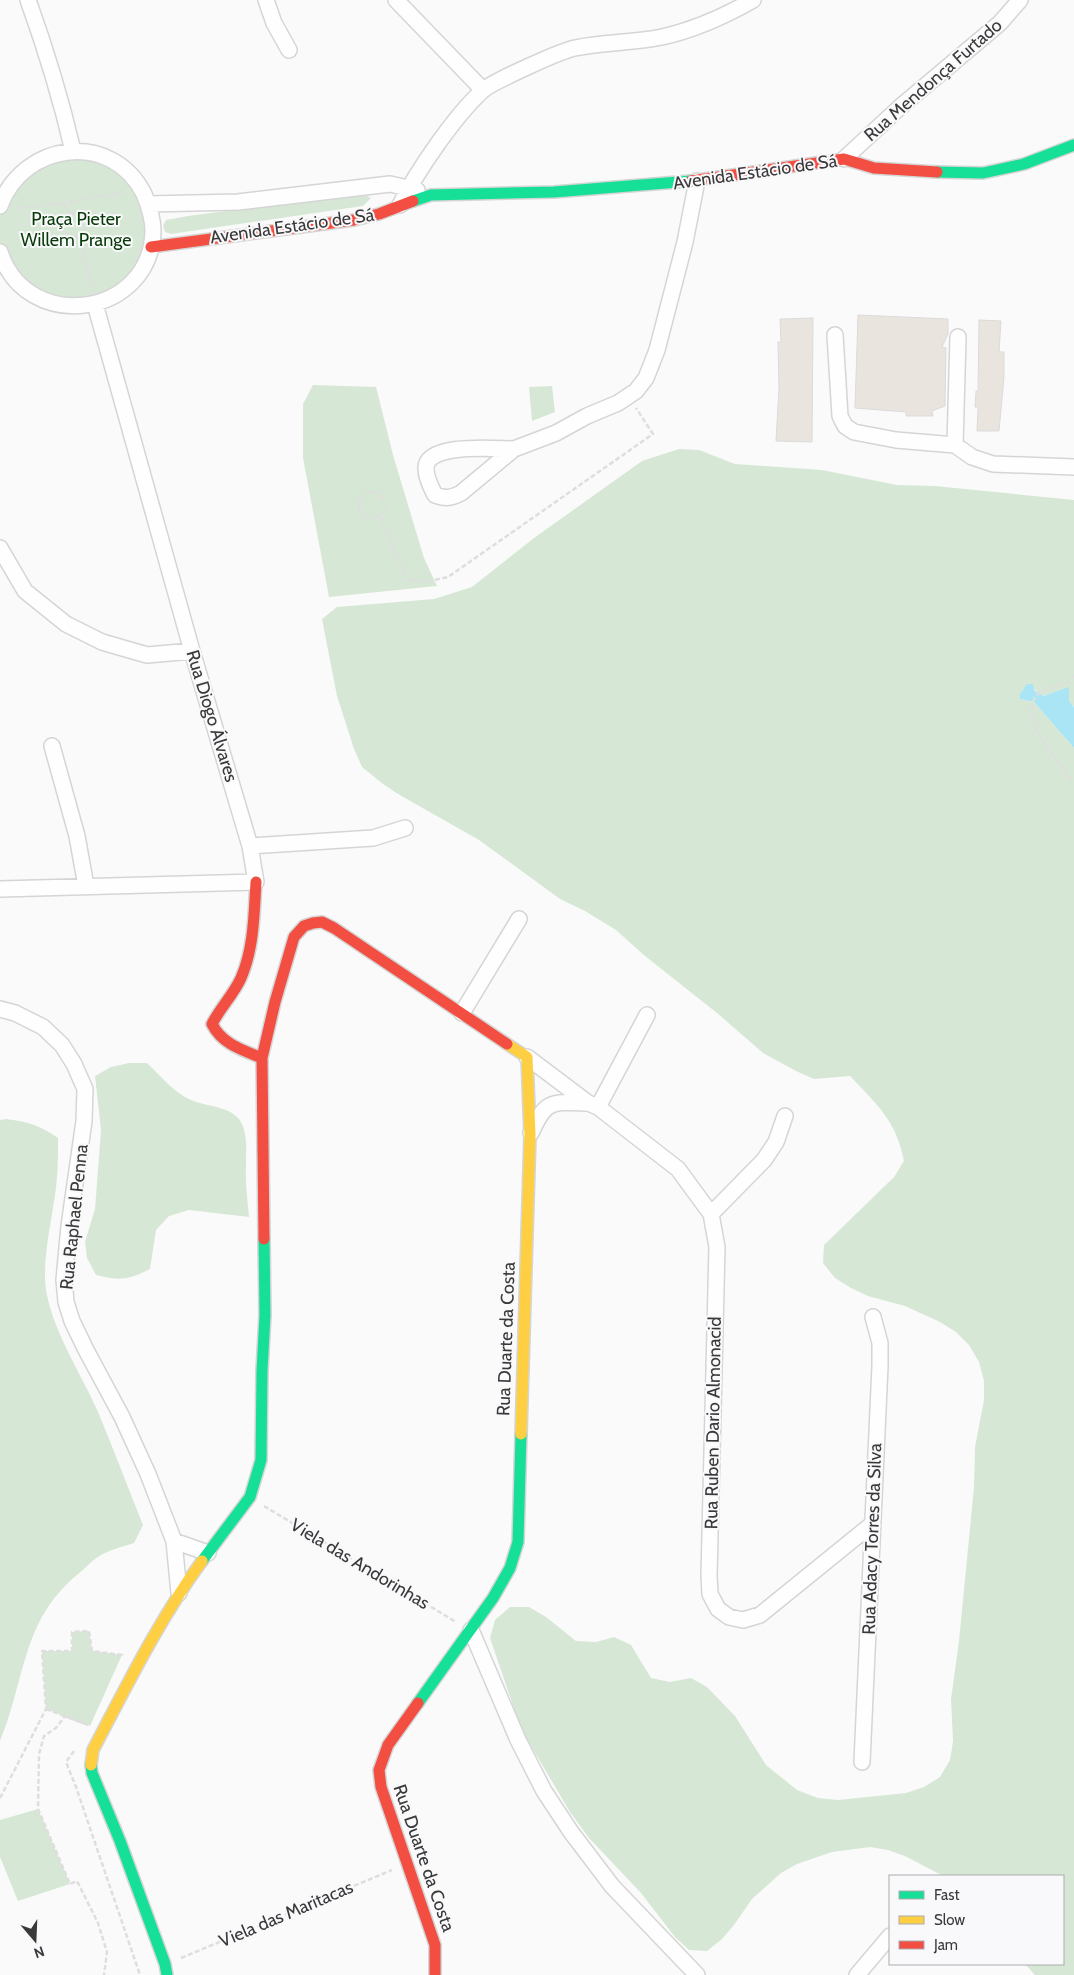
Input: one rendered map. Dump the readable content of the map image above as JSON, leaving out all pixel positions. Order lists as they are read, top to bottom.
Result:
{
  "streets": {
    "street": [
      "Rua Mendonça Furtado",
      "Avenida Estácio de Sá",
      "Rua Diogo Álvares",
      "Rua Raphael Penna",
      "Rua Duarte da Costa",
      "Rua Ruben Dario Almonacid",
      "Rua Adacy Torres da Silva"
    ],
    "path": ["Viela das Andorinhas", "Viela das Maritacas"]
  },
  "crossings": [
    ["Rua Mendonça Furtado", "Avenida Estácio de Sá"],
    ["Rua Duarte da Costa", "Rua Ruben Dario Almonacid"],
    ["Rua Duarte da Costa", "Viela das Andorinhas"],
    ["Rua Duarte da Costa", "Viela das Maritacas"],
    ["Rua Ruben Dario Almonacid", "Rua Adacy Torres da Silva"]
  ],
  "parks": ["Praça Pieter Willem Prange"],
  "legend": ["Fast", "Slow", "Jam"],
  "north": "bottom"
}
